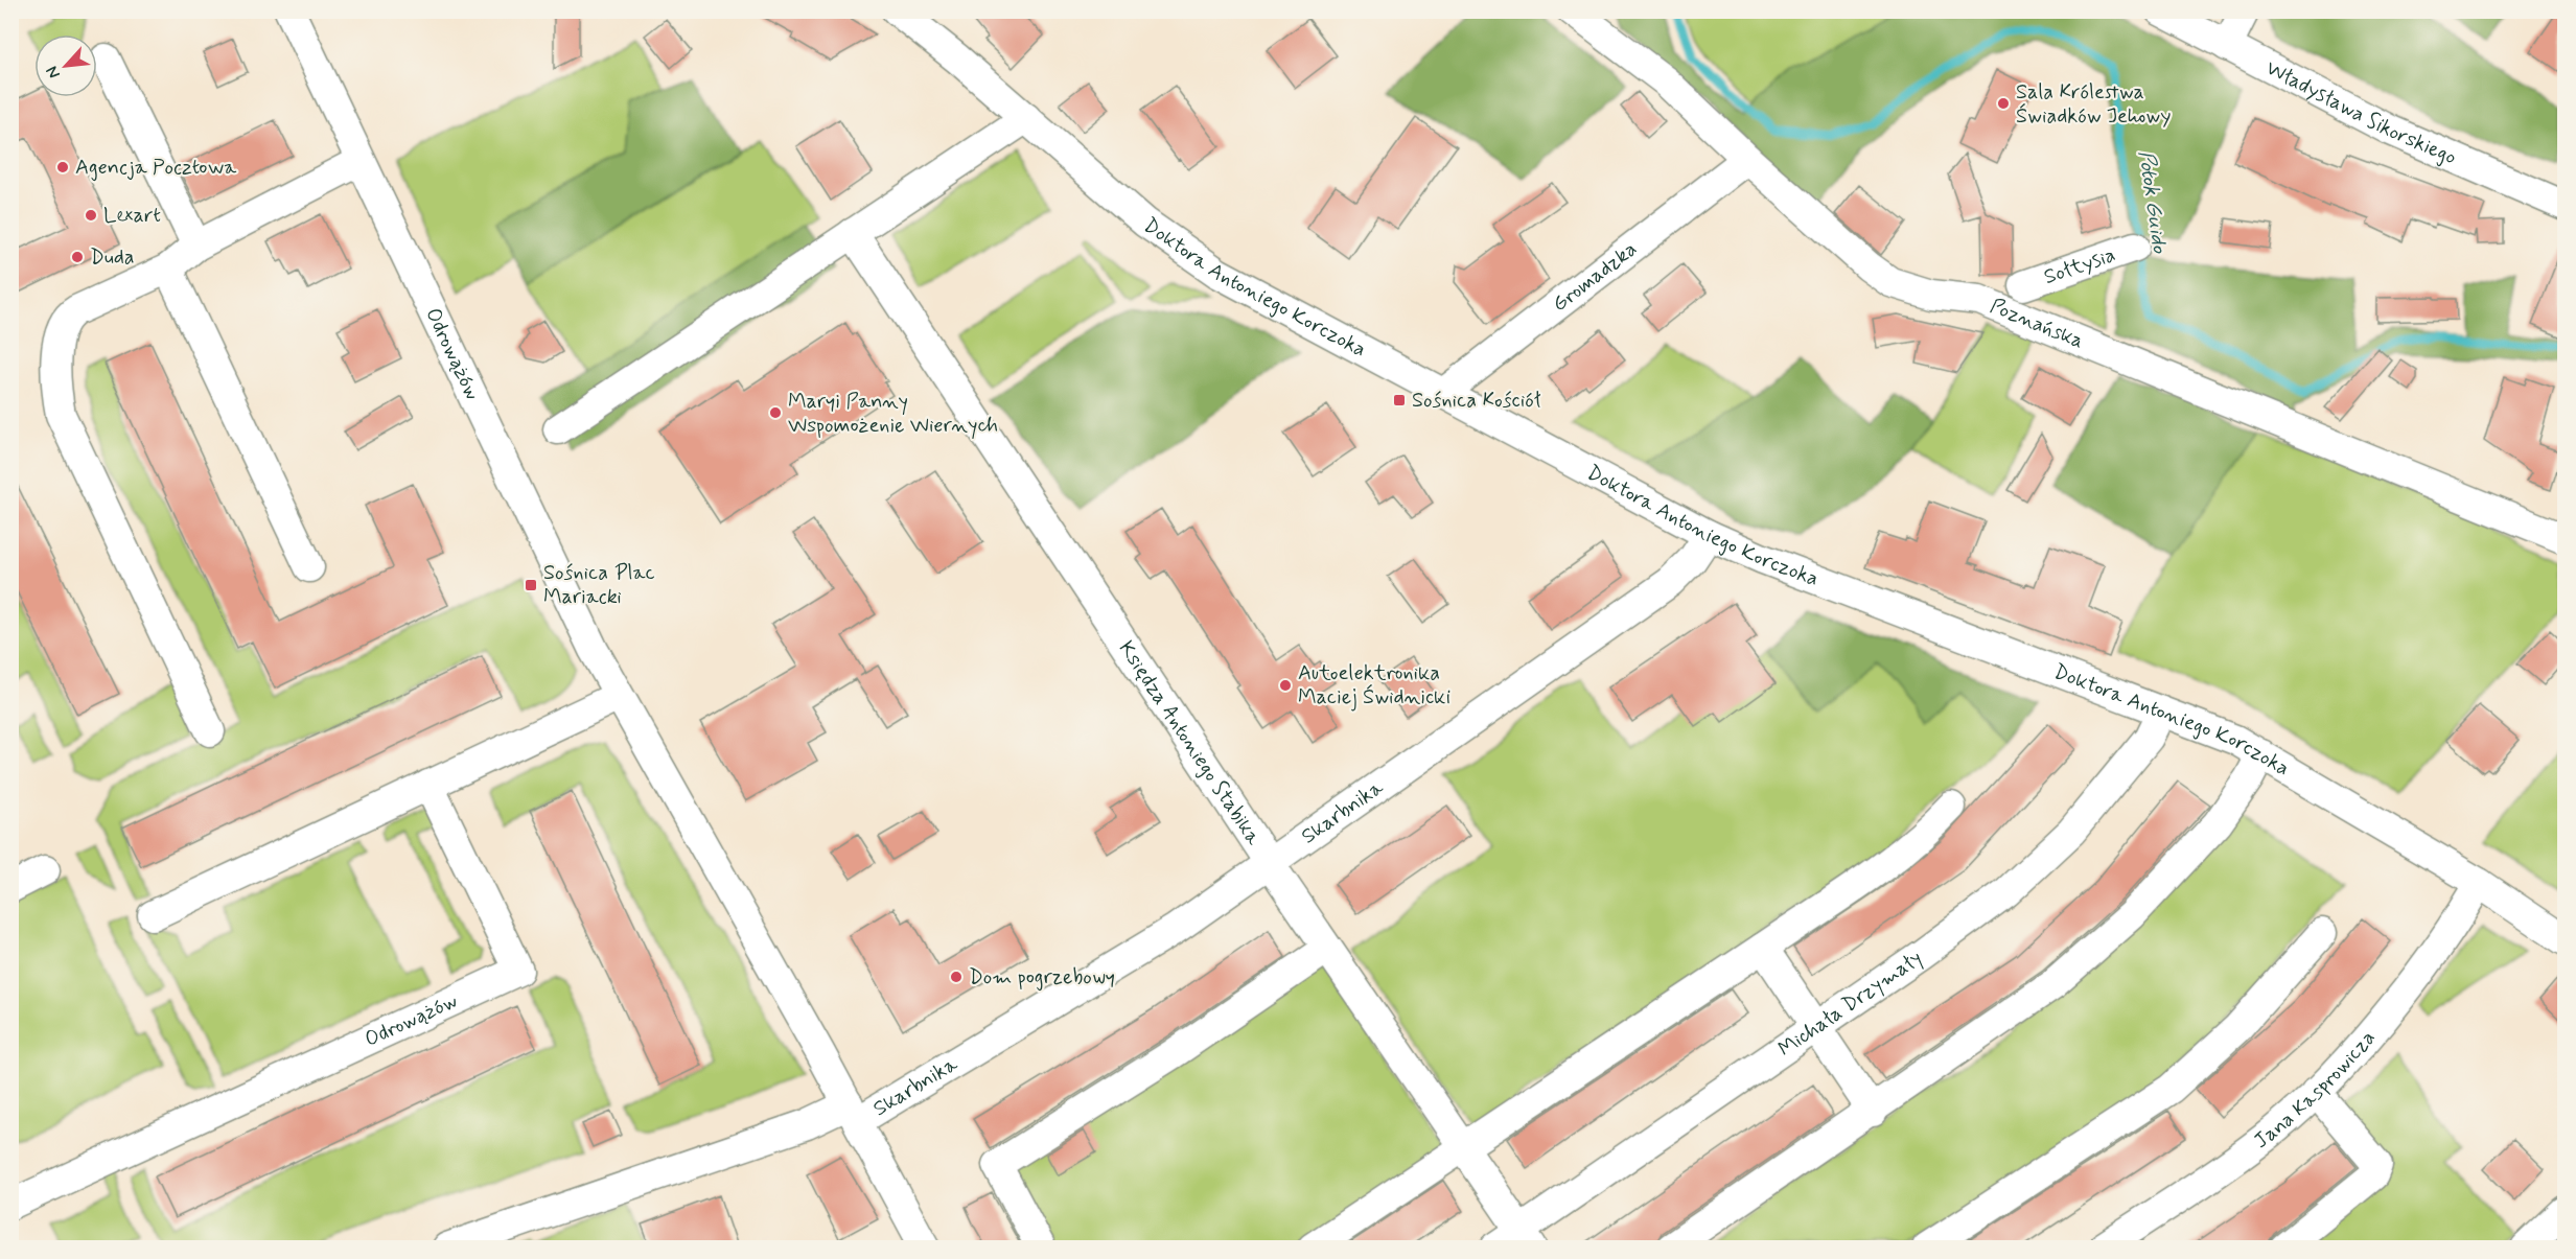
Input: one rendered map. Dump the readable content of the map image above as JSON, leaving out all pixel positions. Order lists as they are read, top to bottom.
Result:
{
  "streets": {
    "street": [
      "Władysława Sikorskiego",
      "Sołtysia",
      "Gromadzka",
      "Doktora Antoniego Korczoka",
      "Poznańska",
      "Odrowążów",
      "Księdza Antoniego Stabika",
      "Skarbnika",
      "Michała Drzymały",
      "Jana Kasprowicza"
    ]
  },
  "crossings": [
    ["Gromadzka", "Doktora Antoniego Korczoka"],
    ["Gromadzka", "Poznańska"],
    ["Doktora Antoniego Korczoka", "Skarbnika"],
    ["Doktora Antoniego Korczoka", "Michała Drzymały"],
    ["Doktora Antoniego Korczoka", "Jana Kasprowicza"],
    ["Odrowążów", "Skarbnika"],
    ["Księdza Antoniego Stabika", "Skarbnika"],
    ["Księdza Antoniego Stabika", "Michała Drzymały"]
  ],
  "water": ["Potok Guido"],
  "places": {
    "other": [
      "Sala Królestwa Świadków Jehowy",
      "Agencja Pocztowa",
      "Lexart",
      "Duda",
      "Maryi Panny Wspomożenie Wiernych",
      "Autoelektronika Maciej Świdnicki",
      "Dom pogrzebowy"
    ],
    "transit": ["Sośnica Kościół", "Sośnica Plac Mariacki"]
  },
  "north": "bottom left"
}
